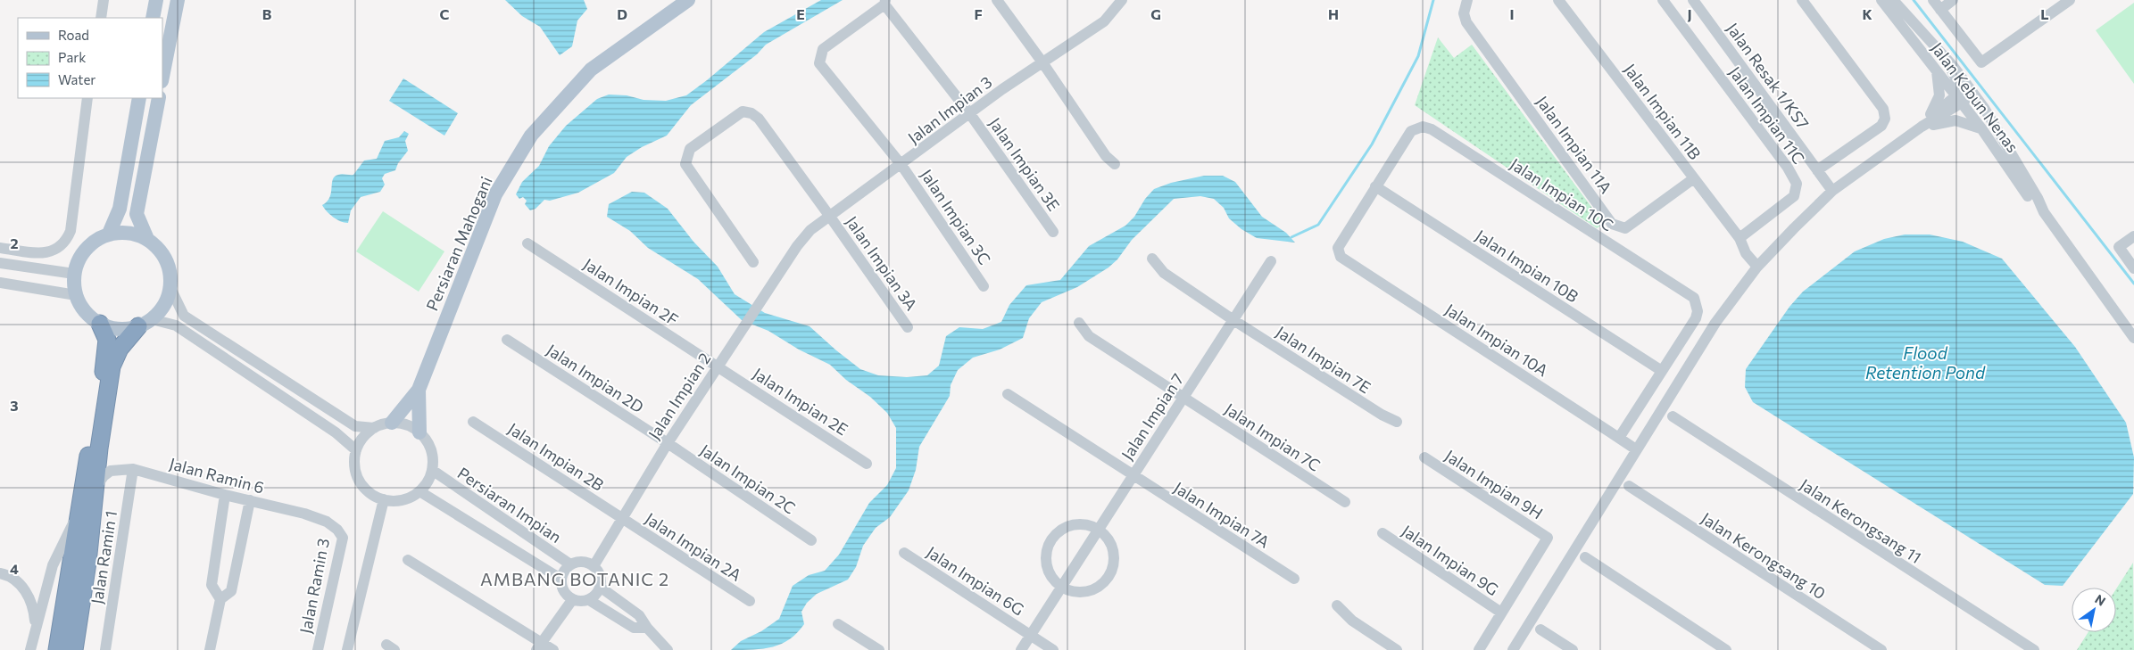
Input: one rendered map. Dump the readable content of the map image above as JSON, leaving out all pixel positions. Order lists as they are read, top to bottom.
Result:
{
  "streets": {
    "main road": ["Persiaran Mahogani"],
    "street": [
      "Jalan Resak 1/KS7",
      "Jalan Kebun Nenas",
      "Jalan Impian 3",
      "Jalan Impian 11B",
      "Jalan Impian 11C",
      "Jalan Impian 11A",
      "Jalan Impian 3E",
      "Jalan Impian 10C",
      "Jalan Impian 3C",
      "Jalan Impian 3A",
      "Jalan Impian 10B",
      "Jalan Impian 2F",
      "Jalan Impian 10A",
      "Jalan Impian 7E",
      "Jalan Impian 2D",
      "Jalan Impian 2",
      "Jalan Impian 2E",
      "Jalan Impian 7",
      "Jalan Impian 7C",
      "Jalan Impian 2B",
      "Jalan Ramin 6",
      "Jalan Impian 2C",
      "Jalan Impian 9H",
      "Persiaran Impian",
      "Jalan Impian 7A",
      "Jalan Kerongsang 11",
      "Jalan Impian 2A",
      "Jalan Kerongsang 10",
      "Jalan Ramin 1",
      "Jalan Impian 9G",
      "Jalan Impian 6G",
      "Jalan Ramin 3"
    ]
  },
  "crossings": [
    ["Jalan Impian 3", "Jalan Impian 3E"],
    ["Jalan Impian 3", "Jalan Impian 3C"],
    ["Jalan Impian 3", "Jalan Impian 3A"],
    ["Jalan Impian 3", "Jalan Impian 2"],
    ["Jalan Impian 11B", "Jalan Impian 11C"],
    ["Jalan Impian 11B", "Jalan Impian 11A"],
    ["Jalan Impian 3E", "Jalan Impian 3C"],
    ["Jalan Impian 10C", "Jalan Impian 10B"],
    ["Jalan Impian 10C", "Jalan Impian 10A"],
    ["Jalan Impian 10B", "Jalan Impian 10A"],
    ["Jalan Impian 2F", "Jalan Impian 2"],
    ["Jalan Impian 2F", "Jalan Impian 2E"],
    ["Jalan Impian 7E", "Jalan Impian 7"],
    ["Jalan Impian 2D", "Jalan Impian 2"],
    ["Jalan Impian 2D", "Jalan Impian 2C"],
    ["Jalan Impian 2", "Jalan Impian 2E"],
    ["Jalan Impian 2", "Jalan Impian 2B"],
    ["Jalan Impian 2", "Jalan Impian 2C"],
    ["Jalan Impian 2", "Persiaran Impian"],
    ["Jalan Impian 2", "Jalan Impian 2A"],
    ["Jalan Impian 7", "Jalan Impian 7C"],
    ["Jalan Impian 7", "Jalan Impian 7A"],
    ["Jalan Impian 7", "Jalan Impian 6G"],
    ["Jalan Impian 2B", "Jalan Impian 2A"],
    ["Jalan Ramin 6", "Jalan Ramin 1"],
    ["Jalan Ramin 6", "Jalan Ramin 3"],
    ["Jalan Impian 9H", "Jalan Impian 9G"]
  ],
  "districts": ["AMBANG BOTANIC 2"],
  "water": ["Flood Retention Pond"],
  "legend": ["Road", "Park", "Water"],
  "north": "top right",
  "grid": {
    "columns": [
      "B",
      "C",
      "D",
      "E",
      "F",
      "G",
      "H",
      "I",
      "J",
      "K",
      "L"
    ],
    "rows": ["2", "3", "4"]
  }
}
